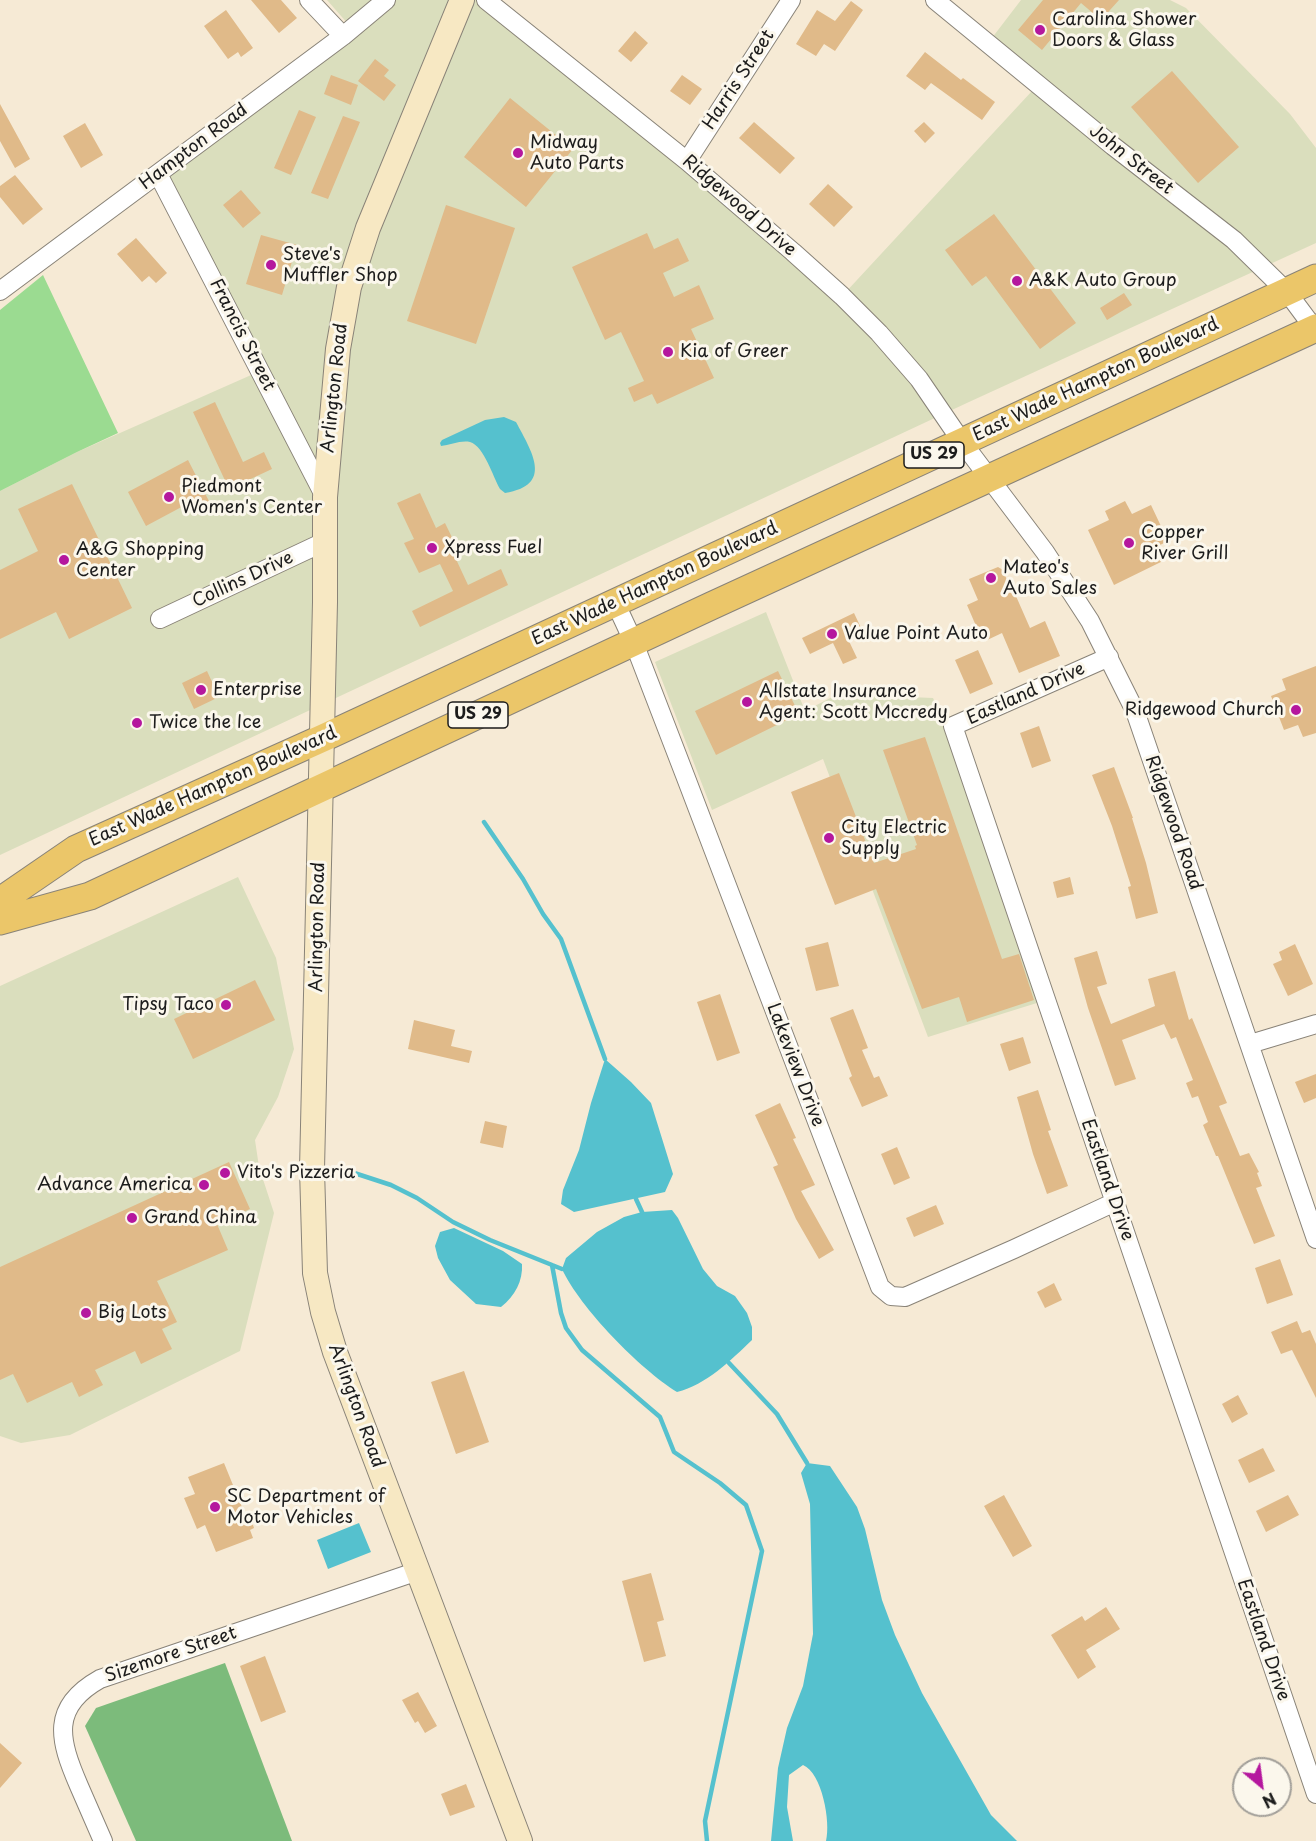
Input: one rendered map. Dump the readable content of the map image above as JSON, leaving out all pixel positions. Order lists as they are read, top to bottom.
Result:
{
  "streets": {
    "main road": ["East Wade Hampton Boulevard", "Arlington Road", "US 29"],
    "street": [
      "Harris Street",
      "Hampton Road",
      "John Street",
      "Ridgewood Drive",
      "Francis Street",
      "Collins Drive",
      "Eastland Drive",
      "Ridgewood Road",
      "Lakeview Drive",
      "Sizemore Street"
    ]
  },
  "crossings": [
    ["Harris Street", "Ridgewood Drive"],
    ["Hampton Road", "Francis Street"],
    ["John Street", "East Wade Hampton Boulevard"],
    ["John Street", "US 29"],
    ["Ridgewood Drive", "East Wade Hampton Boulevard"],
    ["Ridgewood Drive", "Ridgewood Road"],
    ["Francis Street", "Arlington Road"],
    ["East Wade Hampton Boulevard", "Arlington Road"],
    ["East Wade Hampton Boulevard", "Ridgewood Road"],
    ["East Wade Hampton Boulevard", "Lakeview Drive"],
    ["Arlington Road", "US 29"],
    ["Arlington Road", "Collins Drive"],
    ["Arlington Road", "Sizemore Street"],
    ["US 29", "Ridgewood Road"],
    ["US 29", "Lakeview Drive"],
    ["Eastland Drive", "Ridgewood Road"],
    ["Eastland Drive", "Lakeview Drive"]
  ],
  "places": [
    "Carolina Shower Doors & Glass",
    "Midway Auto Parts",
    "Steve's Muffler Shop",
    "A&K Auto Group",
    "Kia of Greer",
    "Piedmont Women's Center",
    "Copper River Grill",
    "Xpress Fuel",
    "A&G Shopping Center",
    "Mateo's Auto Sales",
    "Value Point Auto",
    "Enterprise",
    "Allstate Insurance Agent: Scott Mccredy",
    "Ridgewood Church",
    "Twice the Ice",
    "City Electric Supply",
    "Tipsy Taco",
    "Vito's Pizzeria",
    "Advance America",
    "Grand China",
    "Big Lots",
    "SC Department of Motor Vehicles"
  ],
  "north": "bottom right"
}
